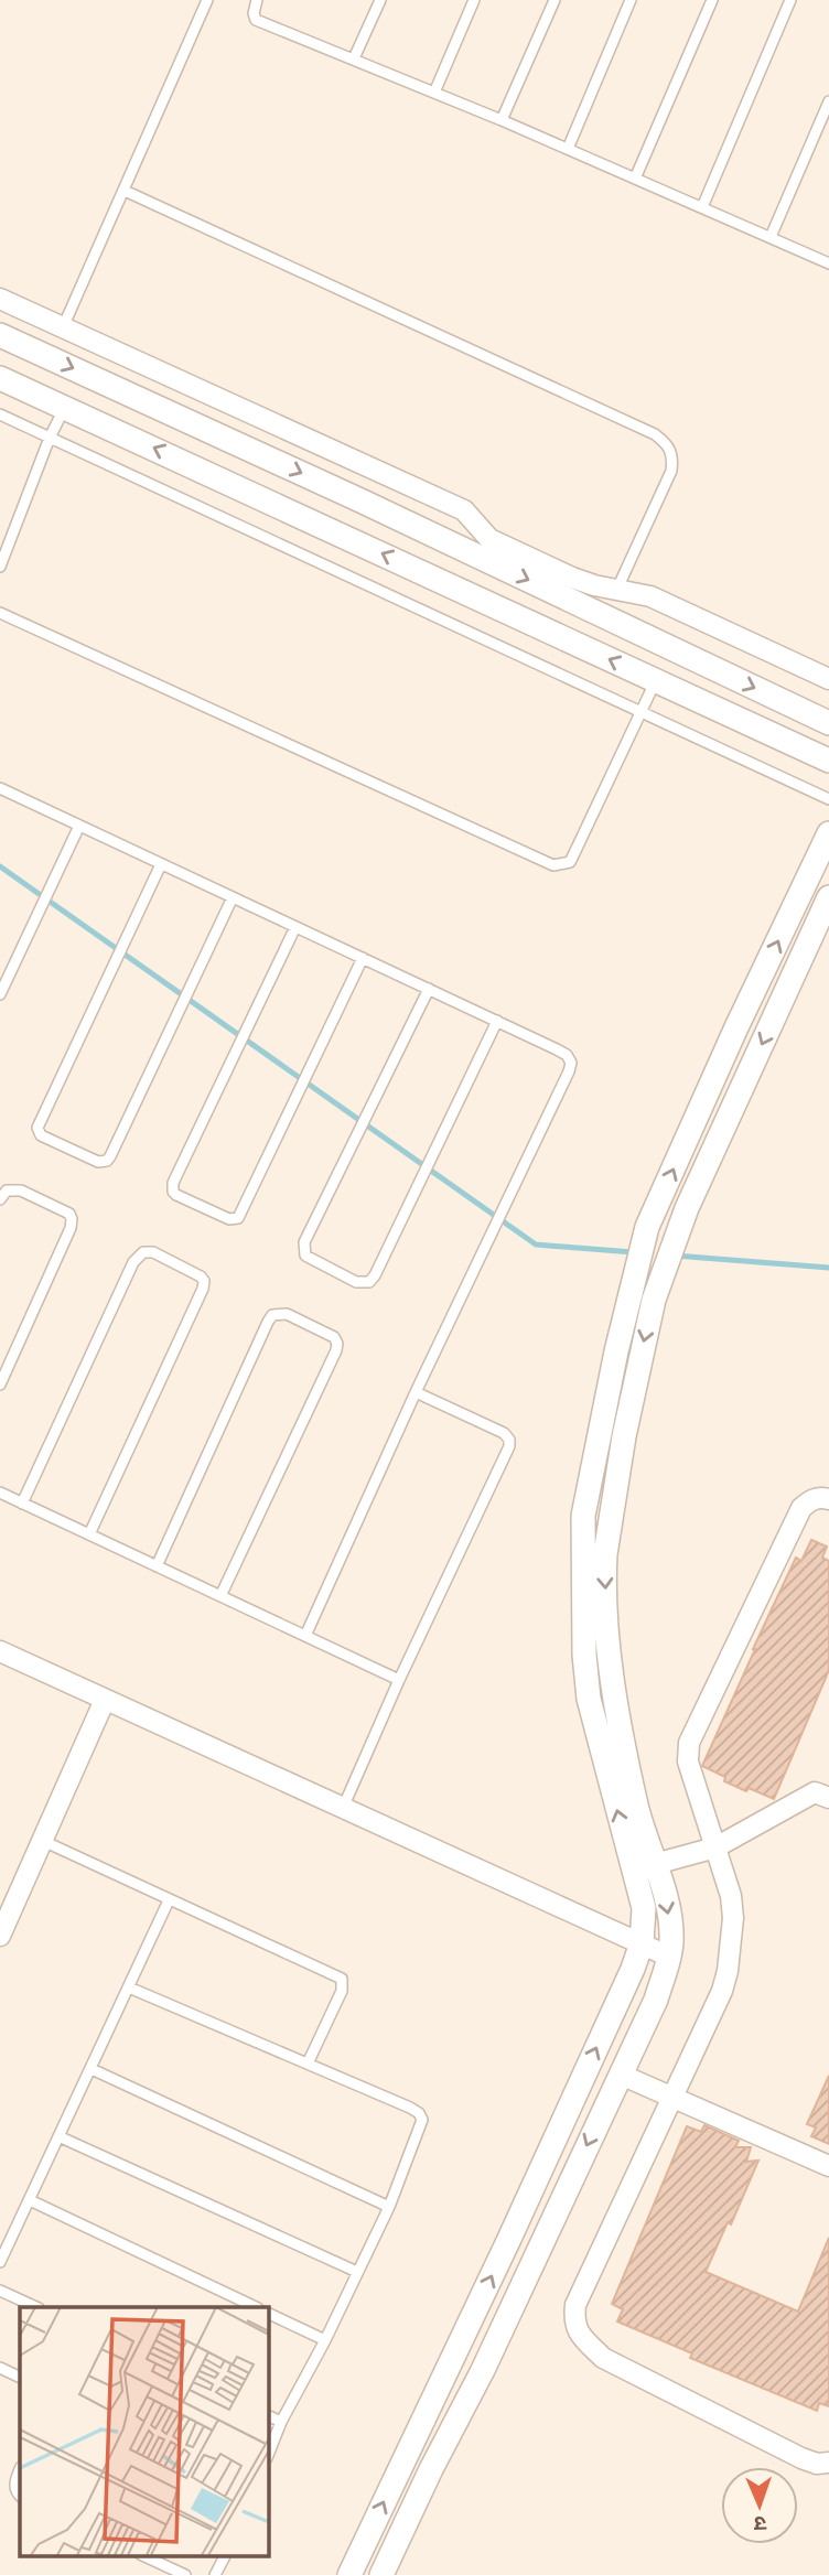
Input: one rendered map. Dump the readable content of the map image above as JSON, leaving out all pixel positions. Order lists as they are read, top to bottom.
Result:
{
  "north": "bottom"
}
